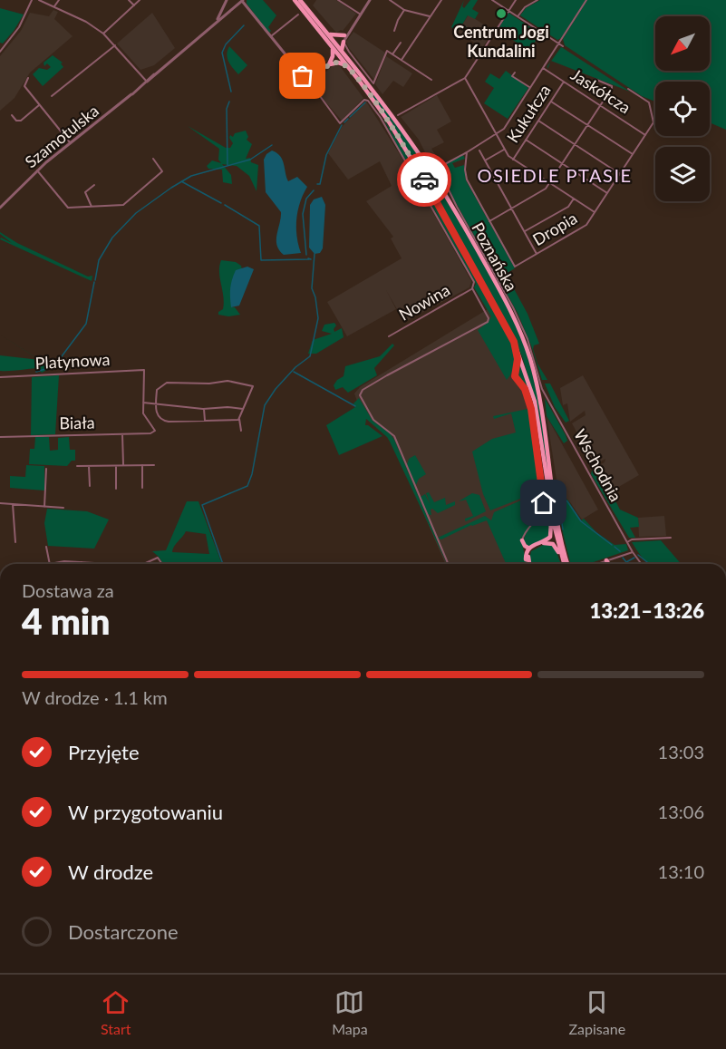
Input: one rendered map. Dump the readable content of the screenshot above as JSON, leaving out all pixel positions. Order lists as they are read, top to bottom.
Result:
{
  "streets": {
    "main road": ["Poznańska"],
    "street": [
      "Jaskółcza",
      "Kukułcza",
      "Szamotulska",
      "Dropia",
      "Nowina",
      "Platynowa",
      "Biała",
      "Wschodnia"
    ]
  },
  "crossings": [
    ["Jaskółcza", "Kukułcza"],
    ["Jaskółcza", "Dropia"],
    ["Poznańska", "Nowina"],
    ["Platynowa", "Biała"]
  ],
  "districts": ["OSIEDLE PTASIE"],
  "places": ["Centrum Jogi Kundalini"],
  "north": "bottom left",
  "page": {
    "heading": ["4 min", "Dostawa za", "13:21–13:26"],
    "bar": "W drodze · 1.1 km",
    "list": [
      ["Przyjęte", "13:03"],
      ["W przygotowaniu", "13:06"],
      ["W drodze", "13:10"],
      "Dostarczone"
    ],
    "tabs": ["Start", "Mapa", "Zapisane"]
  }
}
